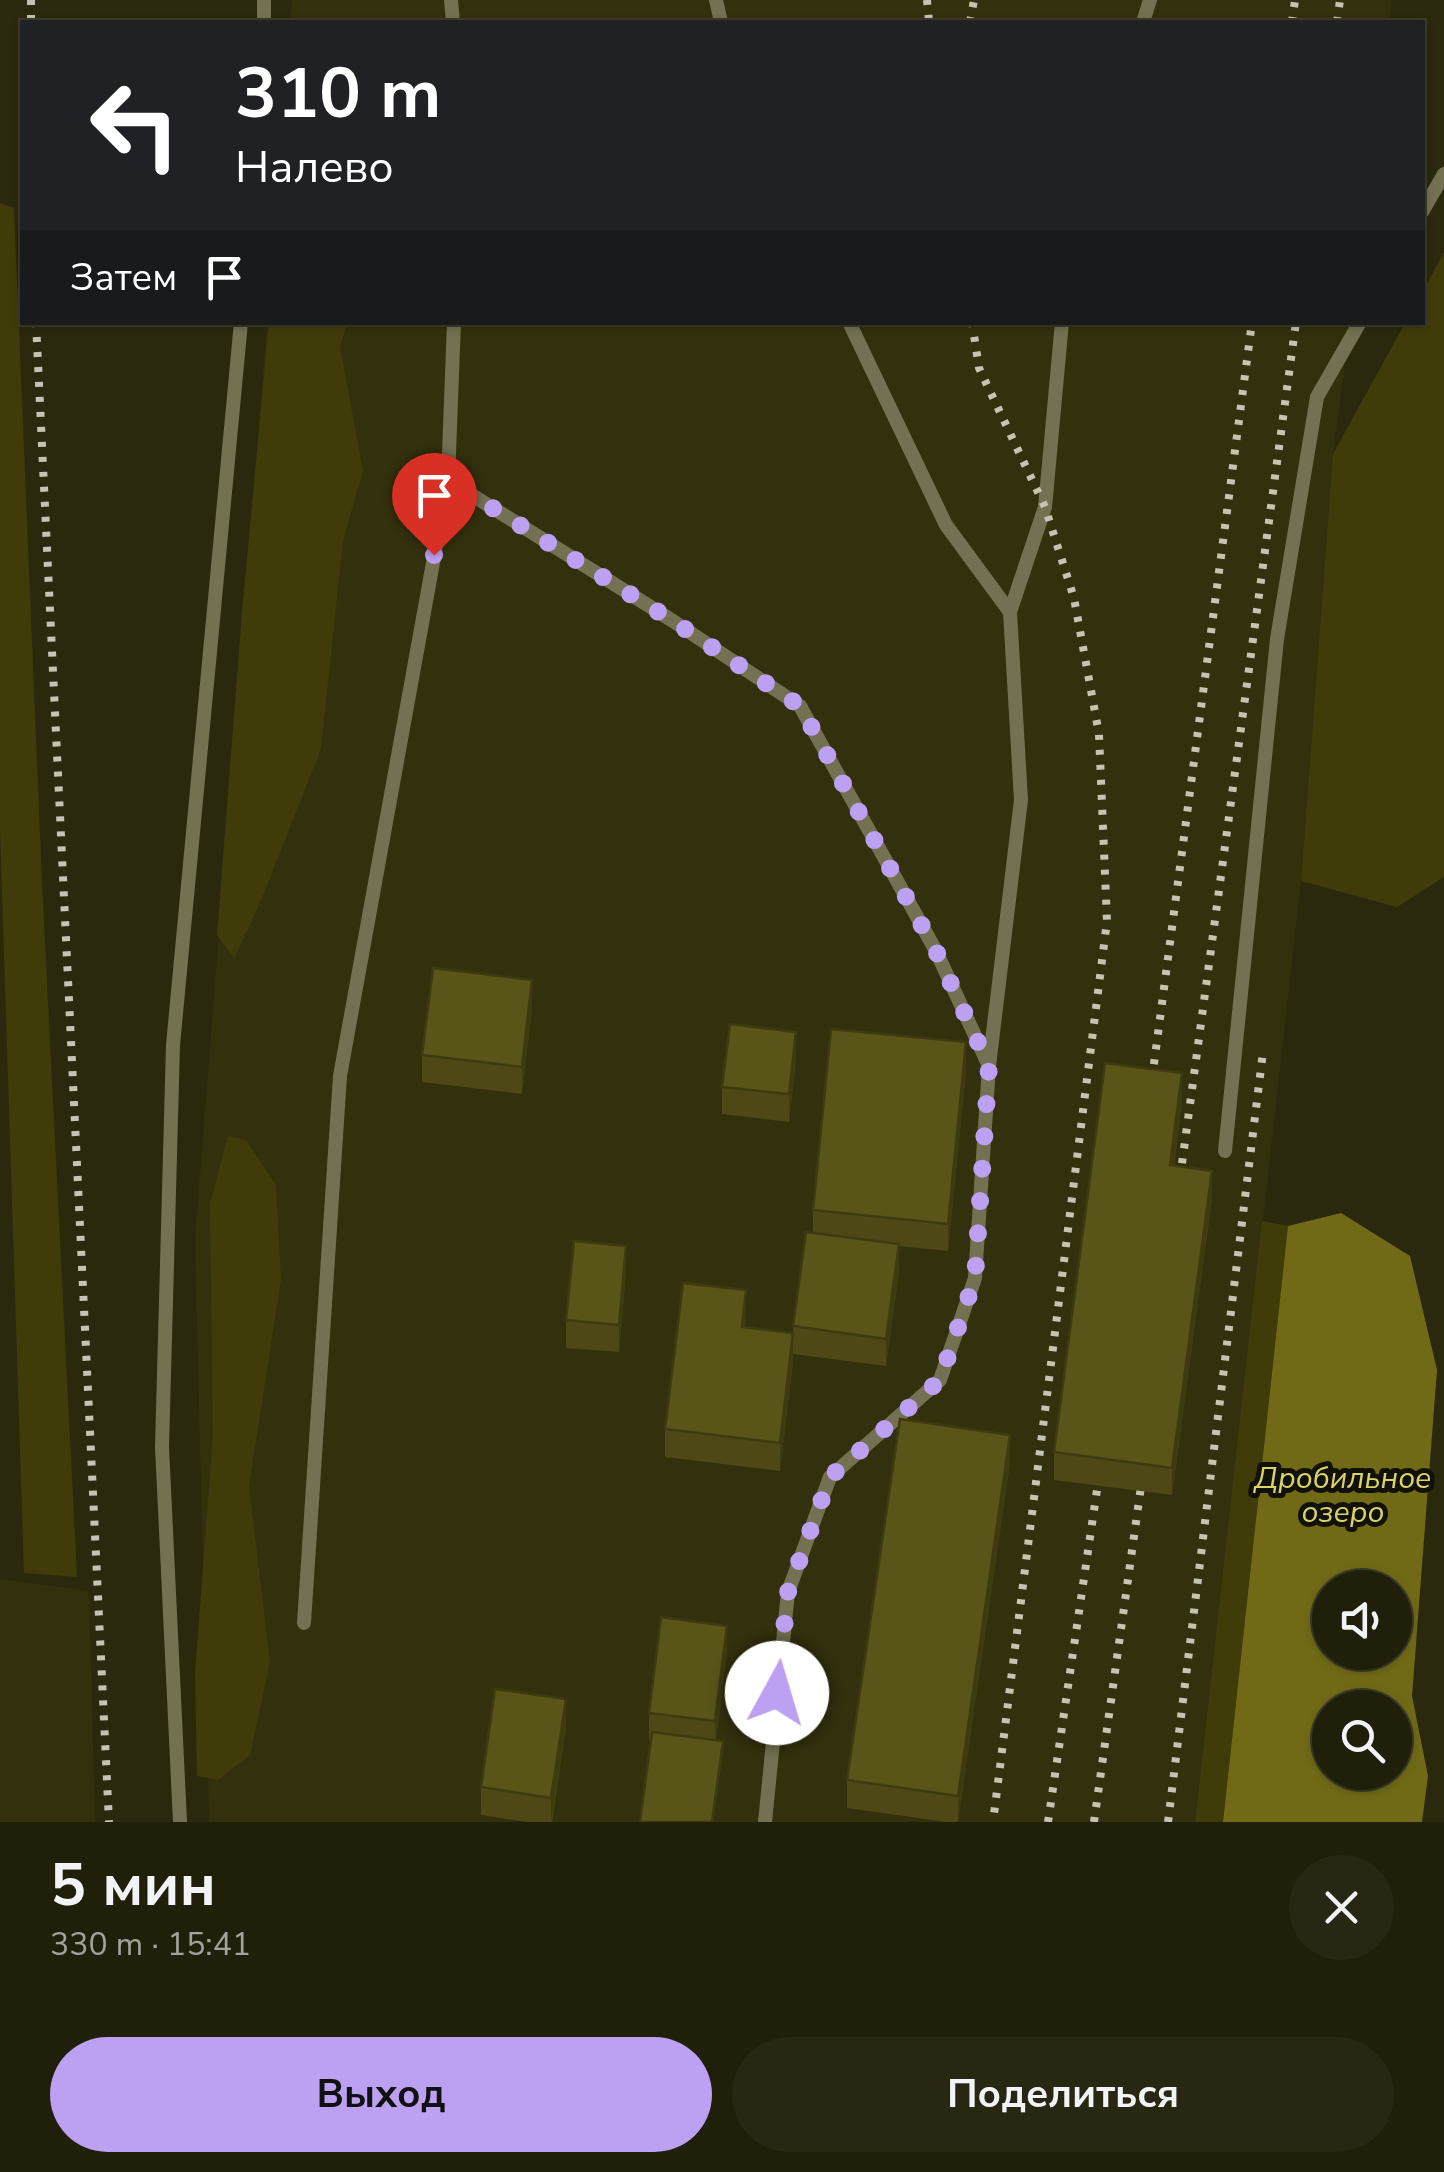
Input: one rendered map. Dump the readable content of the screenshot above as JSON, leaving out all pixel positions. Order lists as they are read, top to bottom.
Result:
{
  "water": ["Дробильное озеро"],
  "page": {
    "turn": ["310 m", "Налево"],
    "then": "Затем",
    "heading": ["5 мин", "330 m · 15:41"],
    "buttons": ["Выход", "Поделиться"]
  }
}
